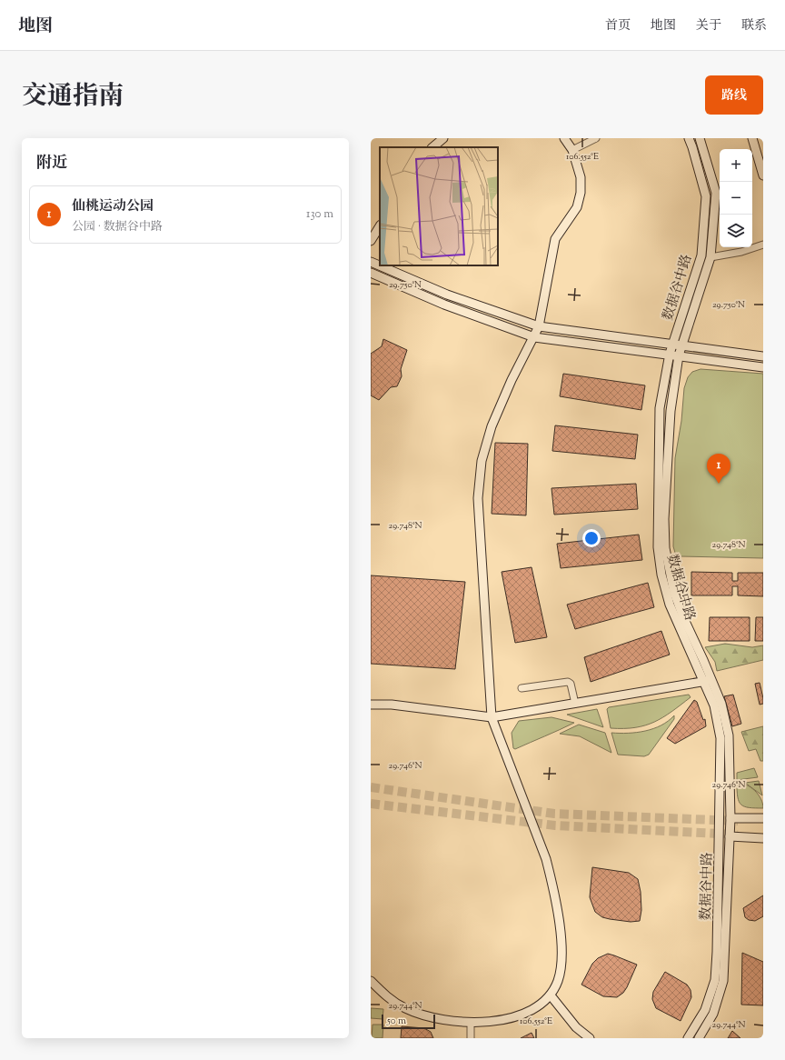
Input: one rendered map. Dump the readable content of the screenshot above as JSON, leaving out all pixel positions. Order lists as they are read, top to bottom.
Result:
{
  "streets": {
    "street": ["数据谷中路"]
  },
  "scale_bar": "50 m",
  "page": {
    "header": "地图",
    "nav": [
      "首页",
      "地图",
      "关于",
      "联系"
    ],
    "title": "交通指南",
    "buttons": "路线",
    "heading": "附近",
    "map_buttons": ["+", "−"],
    "list": [
      {
        "mark": "1",
        "name": "仙桃运动公园",
        "note": "公园 · 数据谷中路",
        "value": "130 m"
      }
    ],
    "pins": "1",
    "scale": "50 m"
  },
  "coordinates": [
    "106.552°E",
    "29.750°N",
    "29.748°N",
    "29.746°N",
    "29.744°N"
  ]
}
